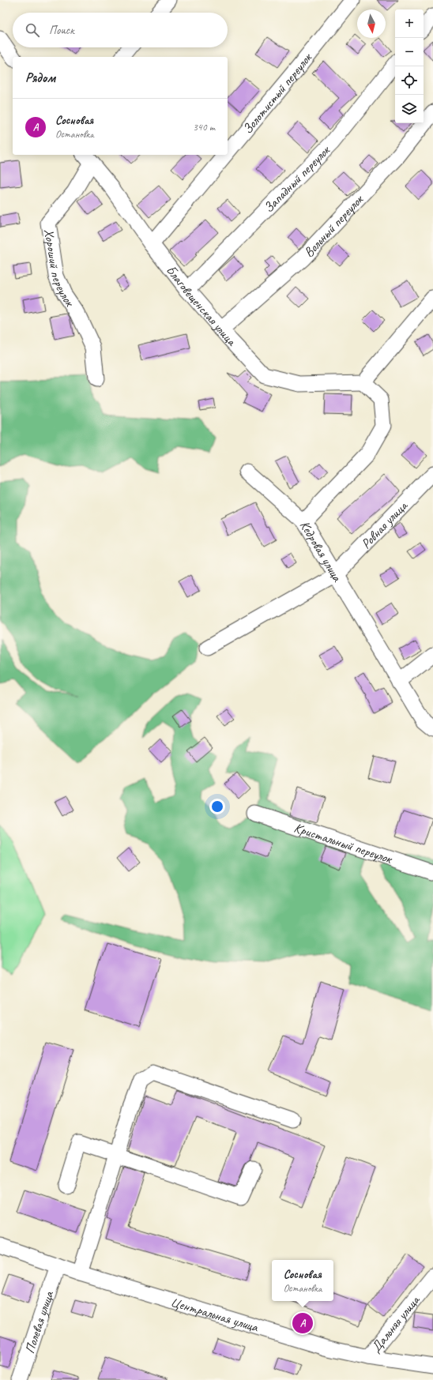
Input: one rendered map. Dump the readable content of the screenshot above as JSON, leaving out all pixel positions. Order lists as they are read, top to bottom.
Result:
{
  "streets": {
    "street": [
      "Золотистый переулок",
      "Западный переулок",
      "Вольный переулок",
      "Хороший переулок",
      "Благовещенская улица",
      "Ровная улица",
      "Кедровая улица",
      "Кристальный переулок",
      "Центральная улица",
      "Полевая улица",
      "Дальняя улица"
    ]
  },
  "crossings": [
    ["Золотистый переулок", "Благовещенская улица"],
    ["Западный переулок", "Благовещенская улица"],
    ["Вольный переулок", "Благовещенская улица"],
    ["Хороший переулок", "Благовещенская улица"],
    ["Благовещенская улица", "Кедровая улица"],
    ["Ровная улица", "Кедровая улица"],
    ["Центральная улица", "Полевая улица"],
    ["Центральная улица", "Дальняя улица"]
  ],
  "north": "bottom",
  "page": {
    "map_buttons": ["+", "−"],
    "search": "Поиск",
    "heading": "Рядом",
    "list": [
      {
        "mark": "A",
        "name": "Сосновая",
        "note": "Остановка",
        "value": "340 m"
      }
    ],
    "popup": ["Сосновая", "Остановка"],
    "pins": "A"
  }
}
